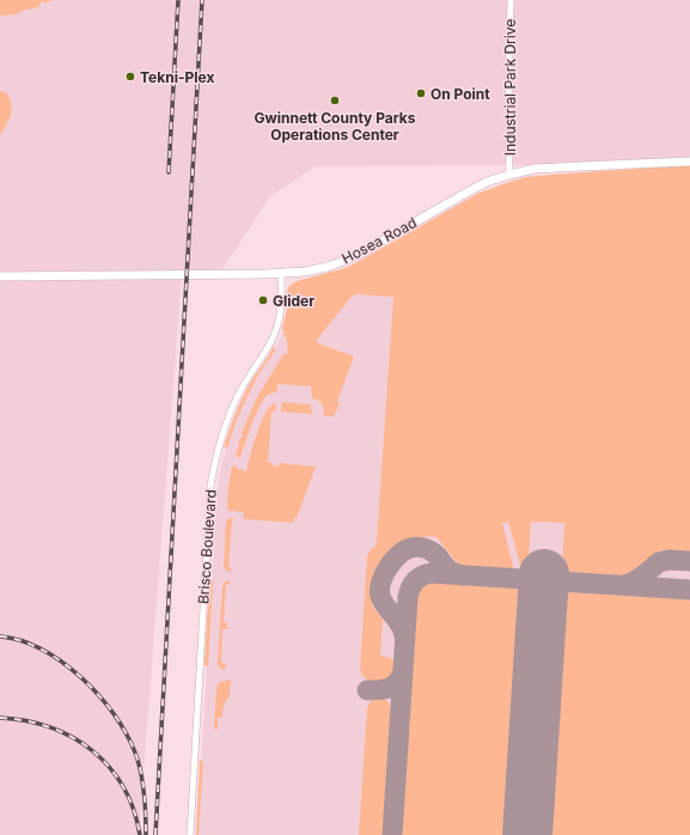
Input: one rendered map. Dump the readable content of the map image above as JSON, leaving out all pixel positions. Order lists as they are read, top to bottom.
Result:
{
  "streets": {
    "street": ["Industrial Park Drive", "Hosea Road", "Brisco Boulevard"]
  },
  "crossings": [
    ["Industrial Park Drive", "Hosea Road"],
    ["Hosea Road", "Brisco Boulevard"]
  ],
  "places": [
    "Tekni-Plex",
    "On Point",
    "Gwinnett County Parks Operations Center",
    "Glider"
  ]
}
